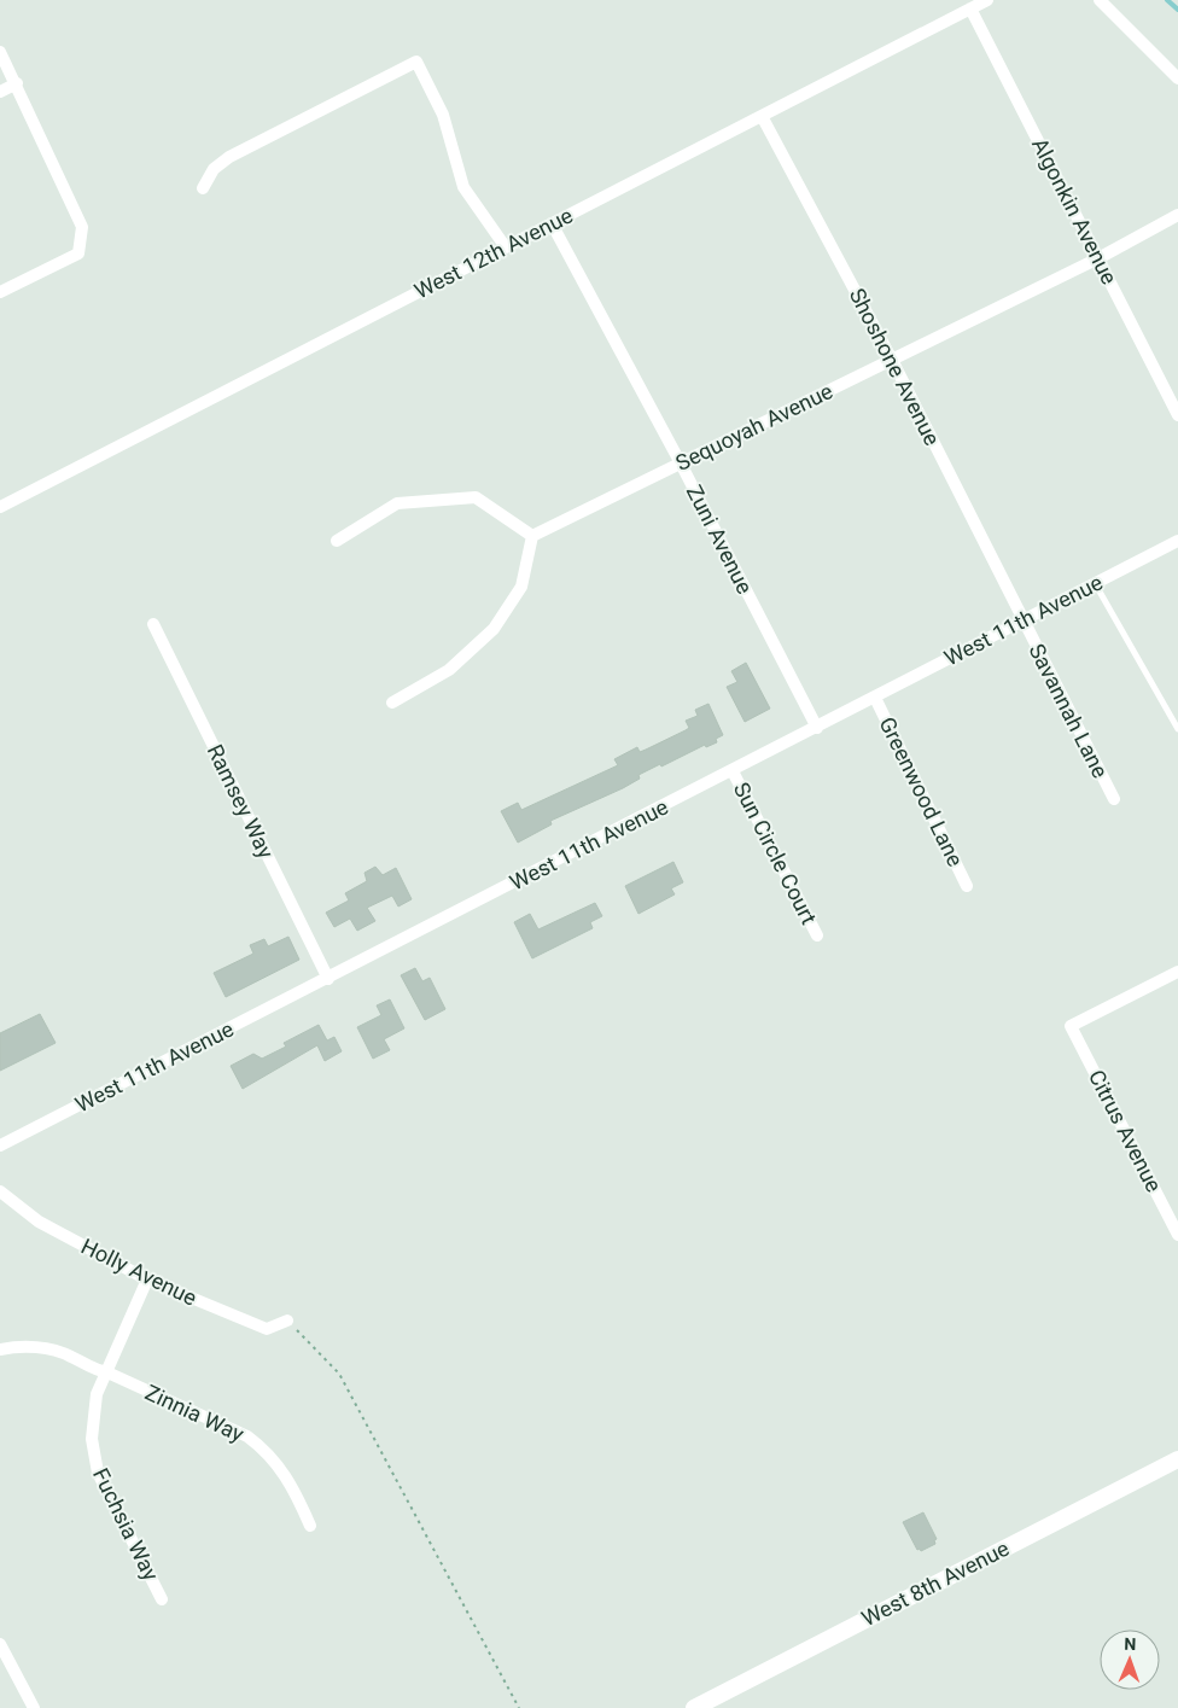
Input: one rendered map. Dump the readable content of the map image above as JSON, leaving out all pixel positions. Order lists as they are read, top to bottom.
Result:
{
  "streets": {
    "street": [
      "Algonkin Avenue",
      "West 12th Avenue",
      "Shoshone Avenue",
      "Sequoyah Avenue",
      "Zuni Avenue",
      "West 11th Avenue",
      "Savannah Lane",
      "Greenwood Lane",
      "Ramsey Way",
      "Sun Circle Court",
      "Citrus Avenue",
      "Holly Avenue",
      "Zinnia Way",
      "Fuchsia Way",
      "West 8th Avenue"
    ]
  },
  "crossings": [
    ["Algonkin Avenue", "West 12th Avenue"],
    ["Algonkin Avenue", "Sequoyah Avenue"],
    ["West 12th Avenue", "Shoshone Avenue"],
    ["West 12th Avenue", "Zuni Avenue"],
    ["Shoshone Avenue", "Sequoyah Avenue"],
    ["Shoshone Avenue", "West 11th Avenue"],
    ["Shoshone Avenue", "Savannah Lane"],
    ["Sequoyah Avenue", "Zuni Avenue"],
    ["Zuni Avenue", "West 11th Avenue"],
    ["West 11th Avenue", "Savannah Lane"],
    ["West 11th Avenue", "Greenwood Lane"],
    ["West 11th Avenue", "Ramsey Way"],
    ["West 11th Avenue", "Sun Circle Court"],
    ["Holly Avenue", "Fuchsia Way"],
    ["Zinnia Way", "Fuchsia Way"]
  ],
  "north": "top"
}
